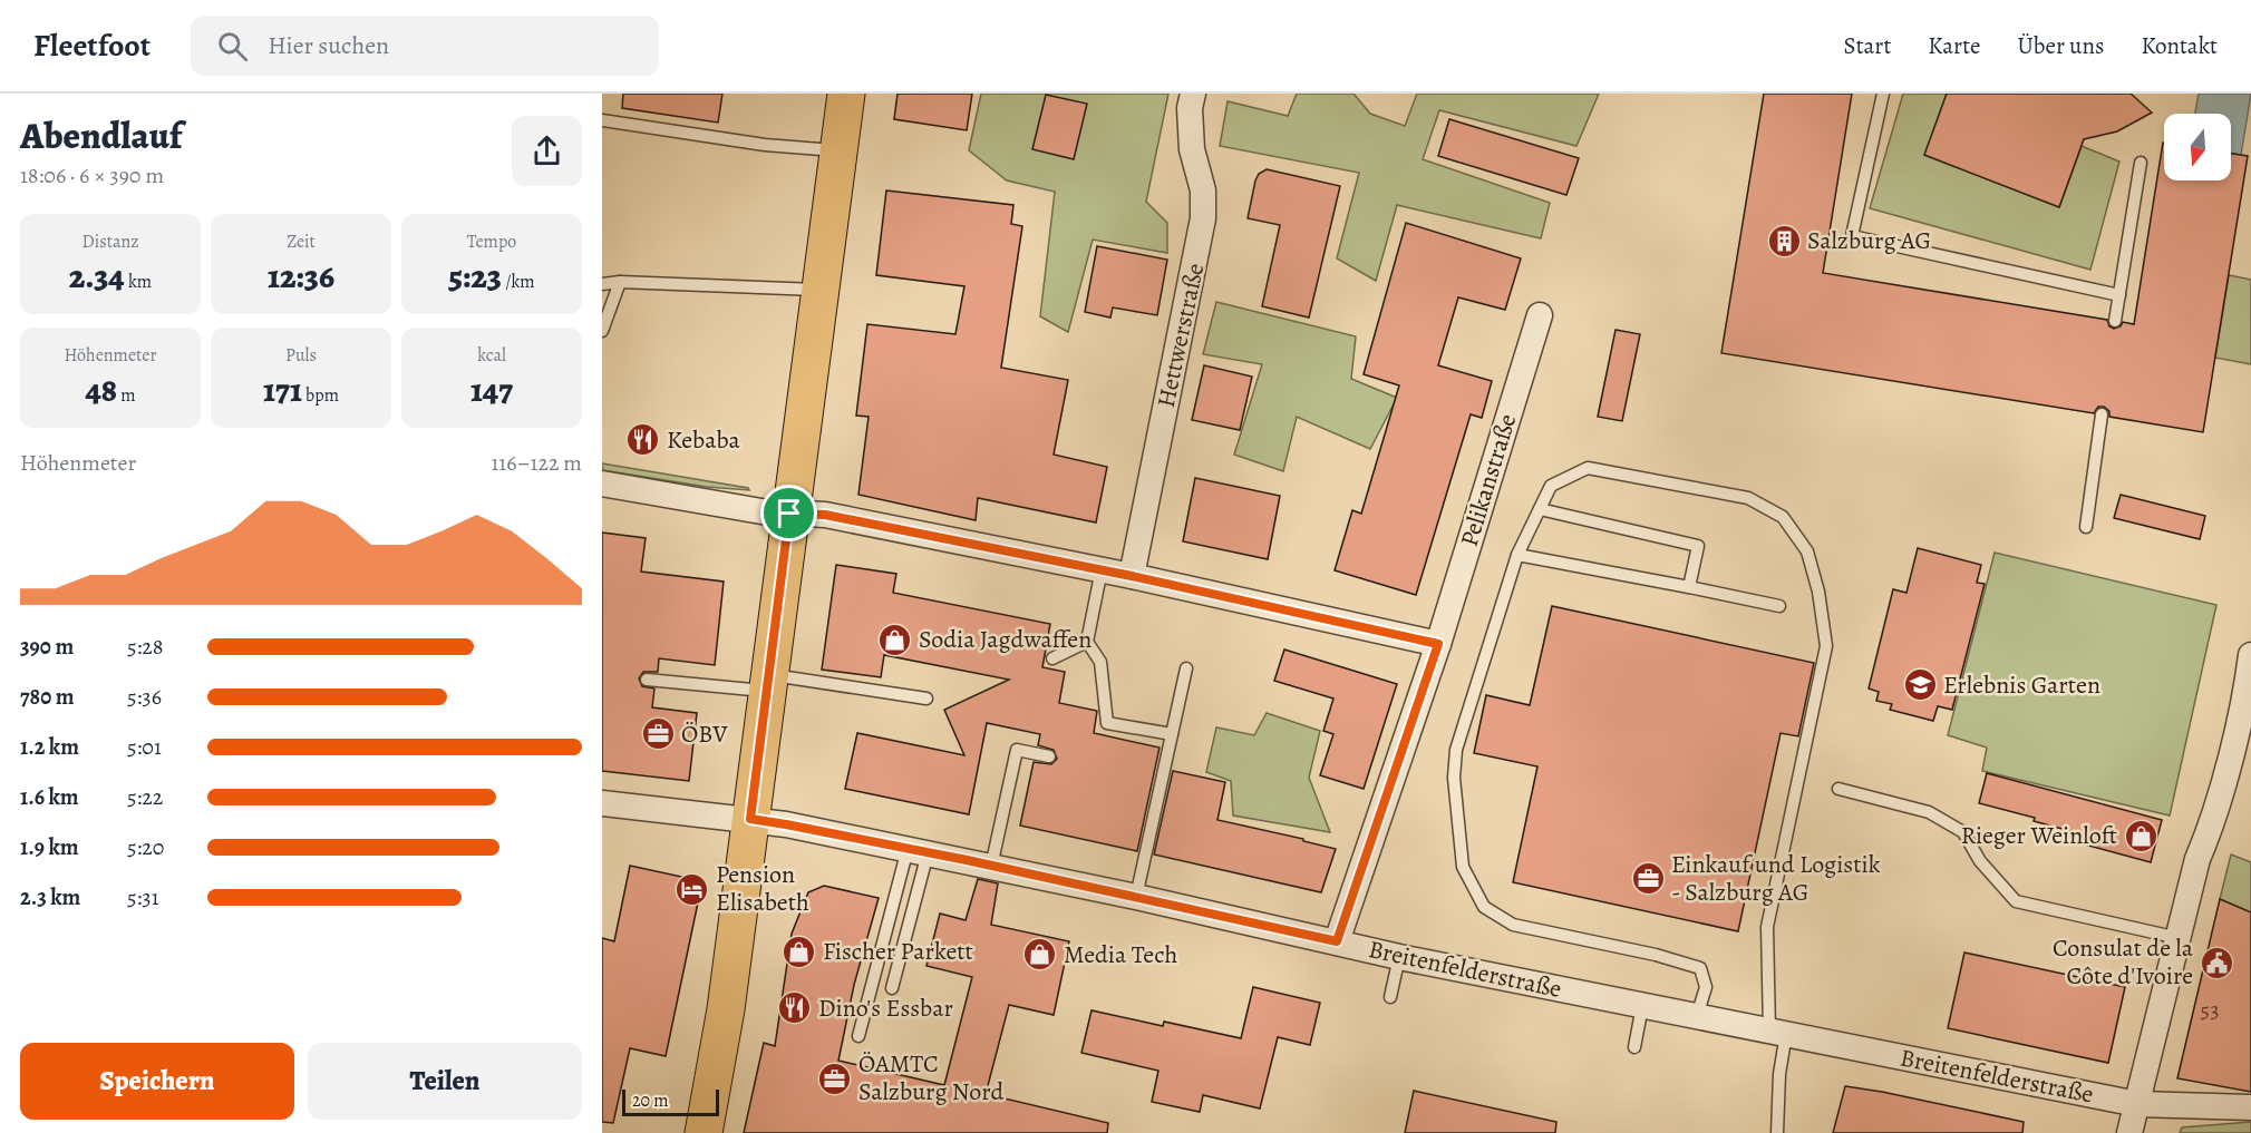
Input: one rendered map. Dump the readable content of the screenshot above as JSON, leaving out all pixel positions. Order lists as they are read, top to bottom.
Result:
{
  "streets": {
    "street": ["Hettwerstraße", "Pelikanstraße", "Breitenfelderstraße"]
  },
  "crossings": [
    ["Pelikanstraße", "Breitenfelderstraße"]
  ],
  "places": {
    "building": ["Salzburg AG"],
    "restaurant": ["Kebaba", "Dino's Essbar"],
    "shop": [
      "Sodia Jagdwaffen",
      "Rieger Weinloft",
      "Fischer Parkett",
      "Media Tech"
    ],
    "school or university": ["Erlebnis Garten"],
    "office": ["ÖBV", "Einkauf und Logistik - Salzburg AG", "ÖAMTC Salzburg Nord"],
    "hotel": ["Pension Elisabeth"],
    "public building": ["Consulat de la Côte d'Ivoire"]
  },
  "house_numbers": ["53"],
  "scale_bar": "20 m",
  "north": "bottom",
  "page": {
    "header": "Fleetfoot",
    "search": "Hier suchen",
    "nav": [
      "Start",
      "Karte",
      "Über uns",
      "Kontakt"
    ],
    "heading": ["Abendlauf", "18:06 · 6 × 390 m"],
    "stats": [
      ["Distanz", "2.34 km"],
      ["Zeit", "12:36"],
      ["Tempo", "5:23 /km"],
      ["Höhenmeter", "48 m"],
      ["Puls", "171 bpm"],
      ["kcal", "147"]
    ],
    "chart": ["Höhenmeter", "116–122 m"],
    "list": [
      {
        "name": "390 m",
        "note": "5:28"
      },
      {
        "name": "780 m",
        "note": "5:36"
      },
      {
        "name": "1.2 km",
        "note": "5:01"
      },
      {
        "name": "1.6 km",
        "note": "5:22"
      },
      {
        "name": "1.9 km",
        "note": "5:20"
      },
      {
        "name": "2.3 km",
        "note": "5:31"
      }
    ],
    "buttons": ["Speichern", "Teilen"],
    "scale": "20 m"
  }
}
